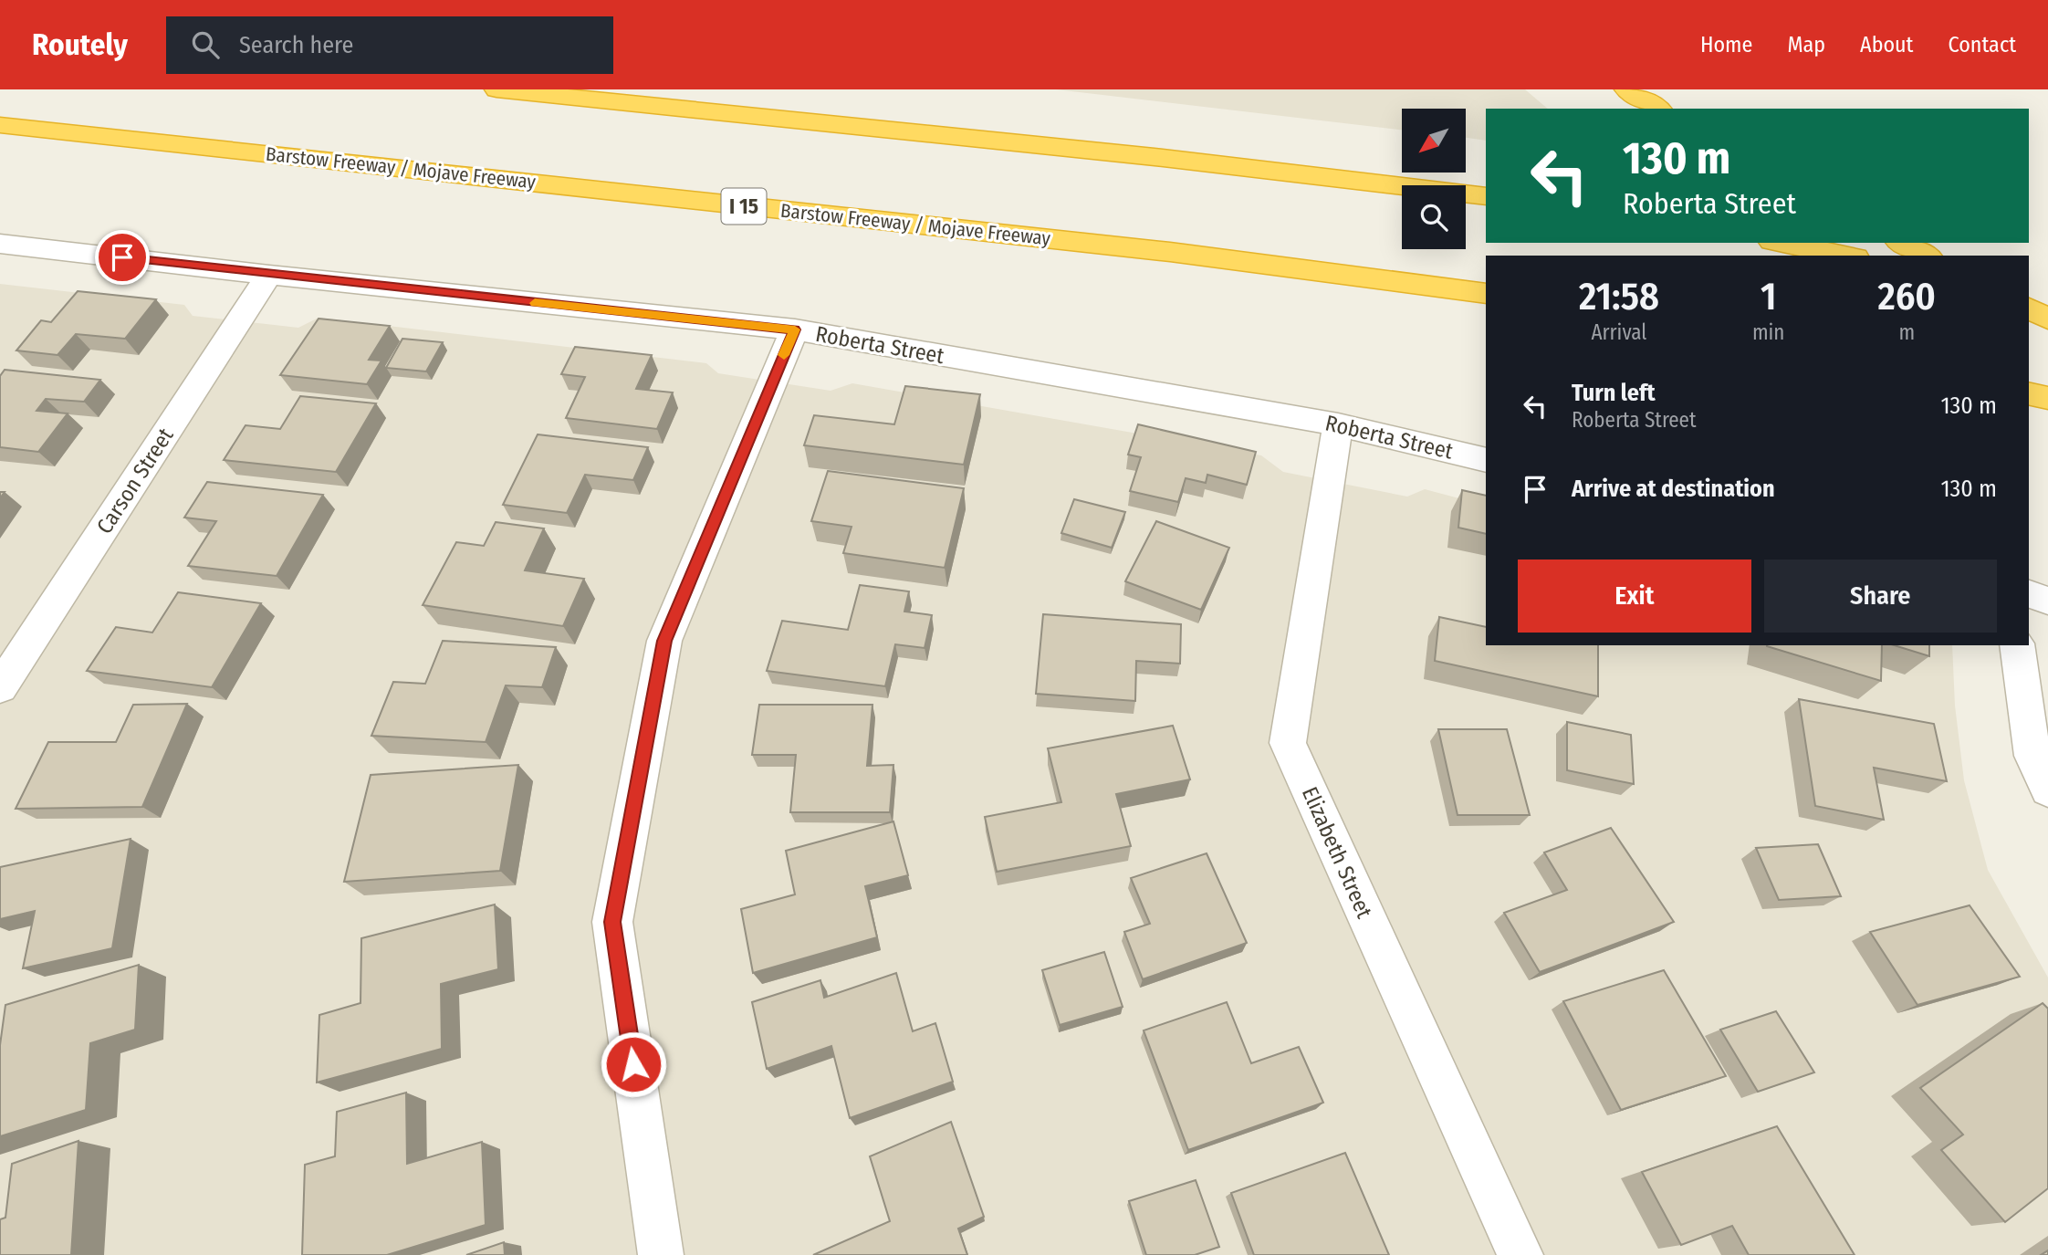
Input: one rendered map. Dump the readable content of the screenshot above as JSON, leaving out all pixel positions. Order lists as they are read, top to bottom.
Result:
{
  "streets": {
    "highway": ["Barstow Freeway / Mojave Freeway", "I 15"],
    "street": ["Roberta Street", "Carson Street", "Elizabeth Street"]
  },
  "crossings": [
    ["Roberta Street", "Carson Street"],
    ["Roberta Street", "Elizabeth Street"]
  ],
  "north": "bottom left",
  "page": {
    "header": "Routely",
    "search": "Search here",
    "nav": [
      "Home",
      "Map",
      "About",
      "Contact"
    ],
    "turn": ["130 m", "Roberta Street"],
    "eta": [
      "21:58",
      "Arrival",
      "1",
      "min",
      "260",
      "m"
    ],
    "list": [
      {
        "name": "Turn left",
        "note": "Roberta Street",
        "value": "130 m"
      },
      {
        "name": "Arrive at destination",
        "value": "130 m"
      }
    ],
    "buttons": ["Exit", "Share"]
  }
}
